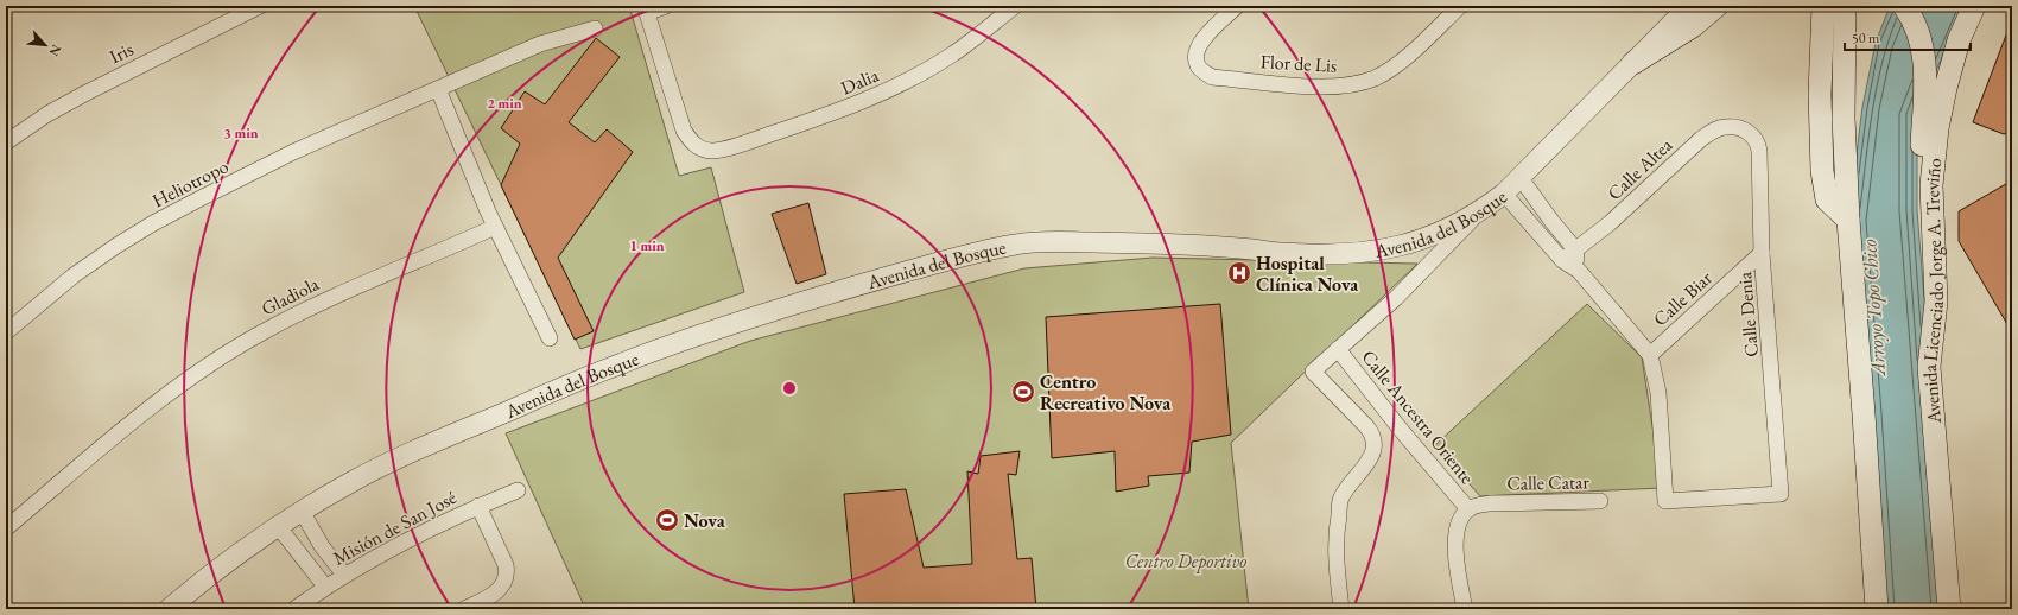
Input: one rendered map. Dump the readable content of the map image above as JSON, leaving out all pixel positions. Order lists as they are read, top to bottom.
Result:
{
  "streets": {
    "main road": ["Avenida Licenciado Jorge A. Treviño"],
    "street": [
      "Iris",
      "Flor de Lis",
      "Dalia",
      "Calle Altea",
      "Heliotropo",
      "Avenida del Bosque",
      "Gladiola",
      "Calle Biar",
      "Calle Denia",
      "Calle Ancestra Oriente",
      "Calle Catar",
      "Misión de San José"
    ]
  },
  "crossings": [
    ["Calle Altea", "Calle Denia"],
    ["Calle Biar", "Calle Denia"],
    ["Calle Ancestra Oriente", "Calle Catar"]
  ],
  "water": ["Arroyo Topo Chico"],
  "parks": ["Centro Deportivo"],
  "places": {
    "hospital": ["Hospital Clínica Nova"],
    "sports": ["Centro Recreativo Nova", "Nova"]
  },
  "scale_bar": "50 m",
  "north": "bottom right",
  "rings": ["2 min", "3 min", "1 min"]
}
